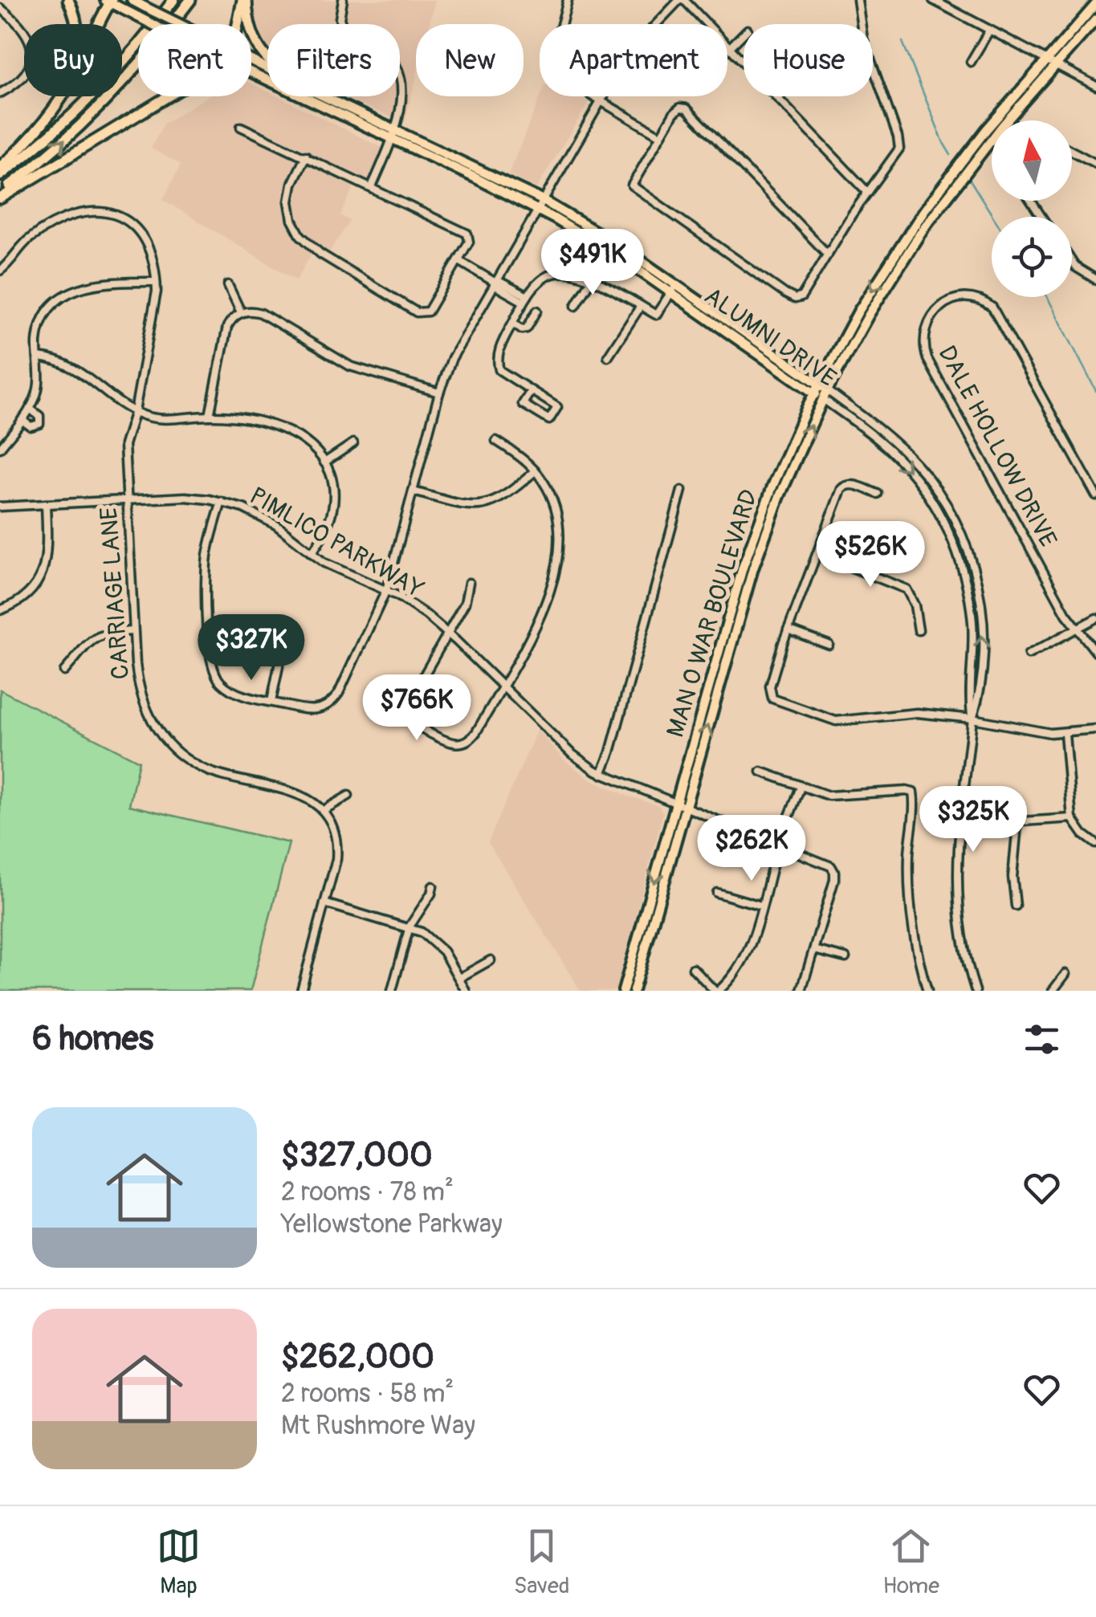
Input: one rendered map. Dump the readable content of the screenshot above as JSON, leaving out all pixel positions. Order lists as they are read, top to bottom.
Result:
{
  "streets": {
    "main road": ["ALUMNI DRIVE", "MAN O WAR BOULEVARD"],
    "street": ["DALE HOLLOW DRIVE", "PIMLICO PARKWAY", "CARRIAGE LANE"]
  },
  "crossings": [
    ["ALUMNI DRIVE", "MAN O WAR BOULEVARD"],
    ["PIMLICO PARKWAY", "CARRIAGE LANE"],
    ["PIMLICO PARKWAY", "MAN O WAR BOULEVARD"]
  ],
  "north": "top",
  "page": {
    "chip": [
      "Buy",
      "Rent",
      "Filters",
      "New",
      "Apartment",
      "House"
    ],
    "price": [
      "$491K",
      "$526K",
      "$327K",
      "$766K",
      "$325K",
      "$262K"
    ],
    "heading": "6 homes",
    "list": [
      {
        "name": "$327,000",
        "note": "2 rooms · 78 m² · Yellowstone Parkway"
      },
      {
        "name": "$262,000",
        "note": "2 rooms · 58 m² · Mt Rushmore Way"
      }
    ],
    "tabs": ["Map", "Saved", "Home"]
  }
}
